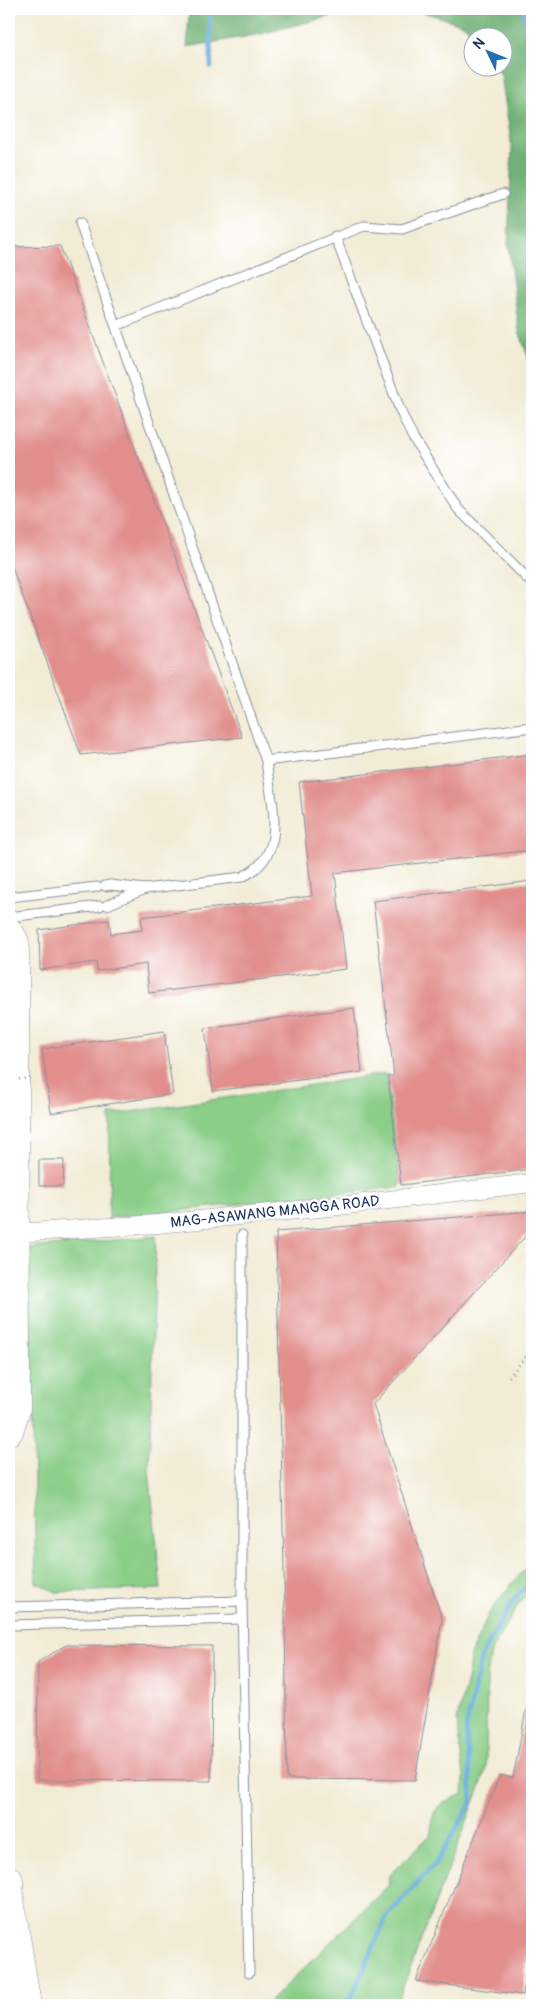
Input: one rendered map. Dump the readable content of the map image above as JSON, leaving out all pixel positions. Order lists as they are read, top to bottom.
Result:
{
  "streets": {
    "street": ["MAG-ASAWANG MANGGA ROAD"]
  },
  "north": "top left"
}
